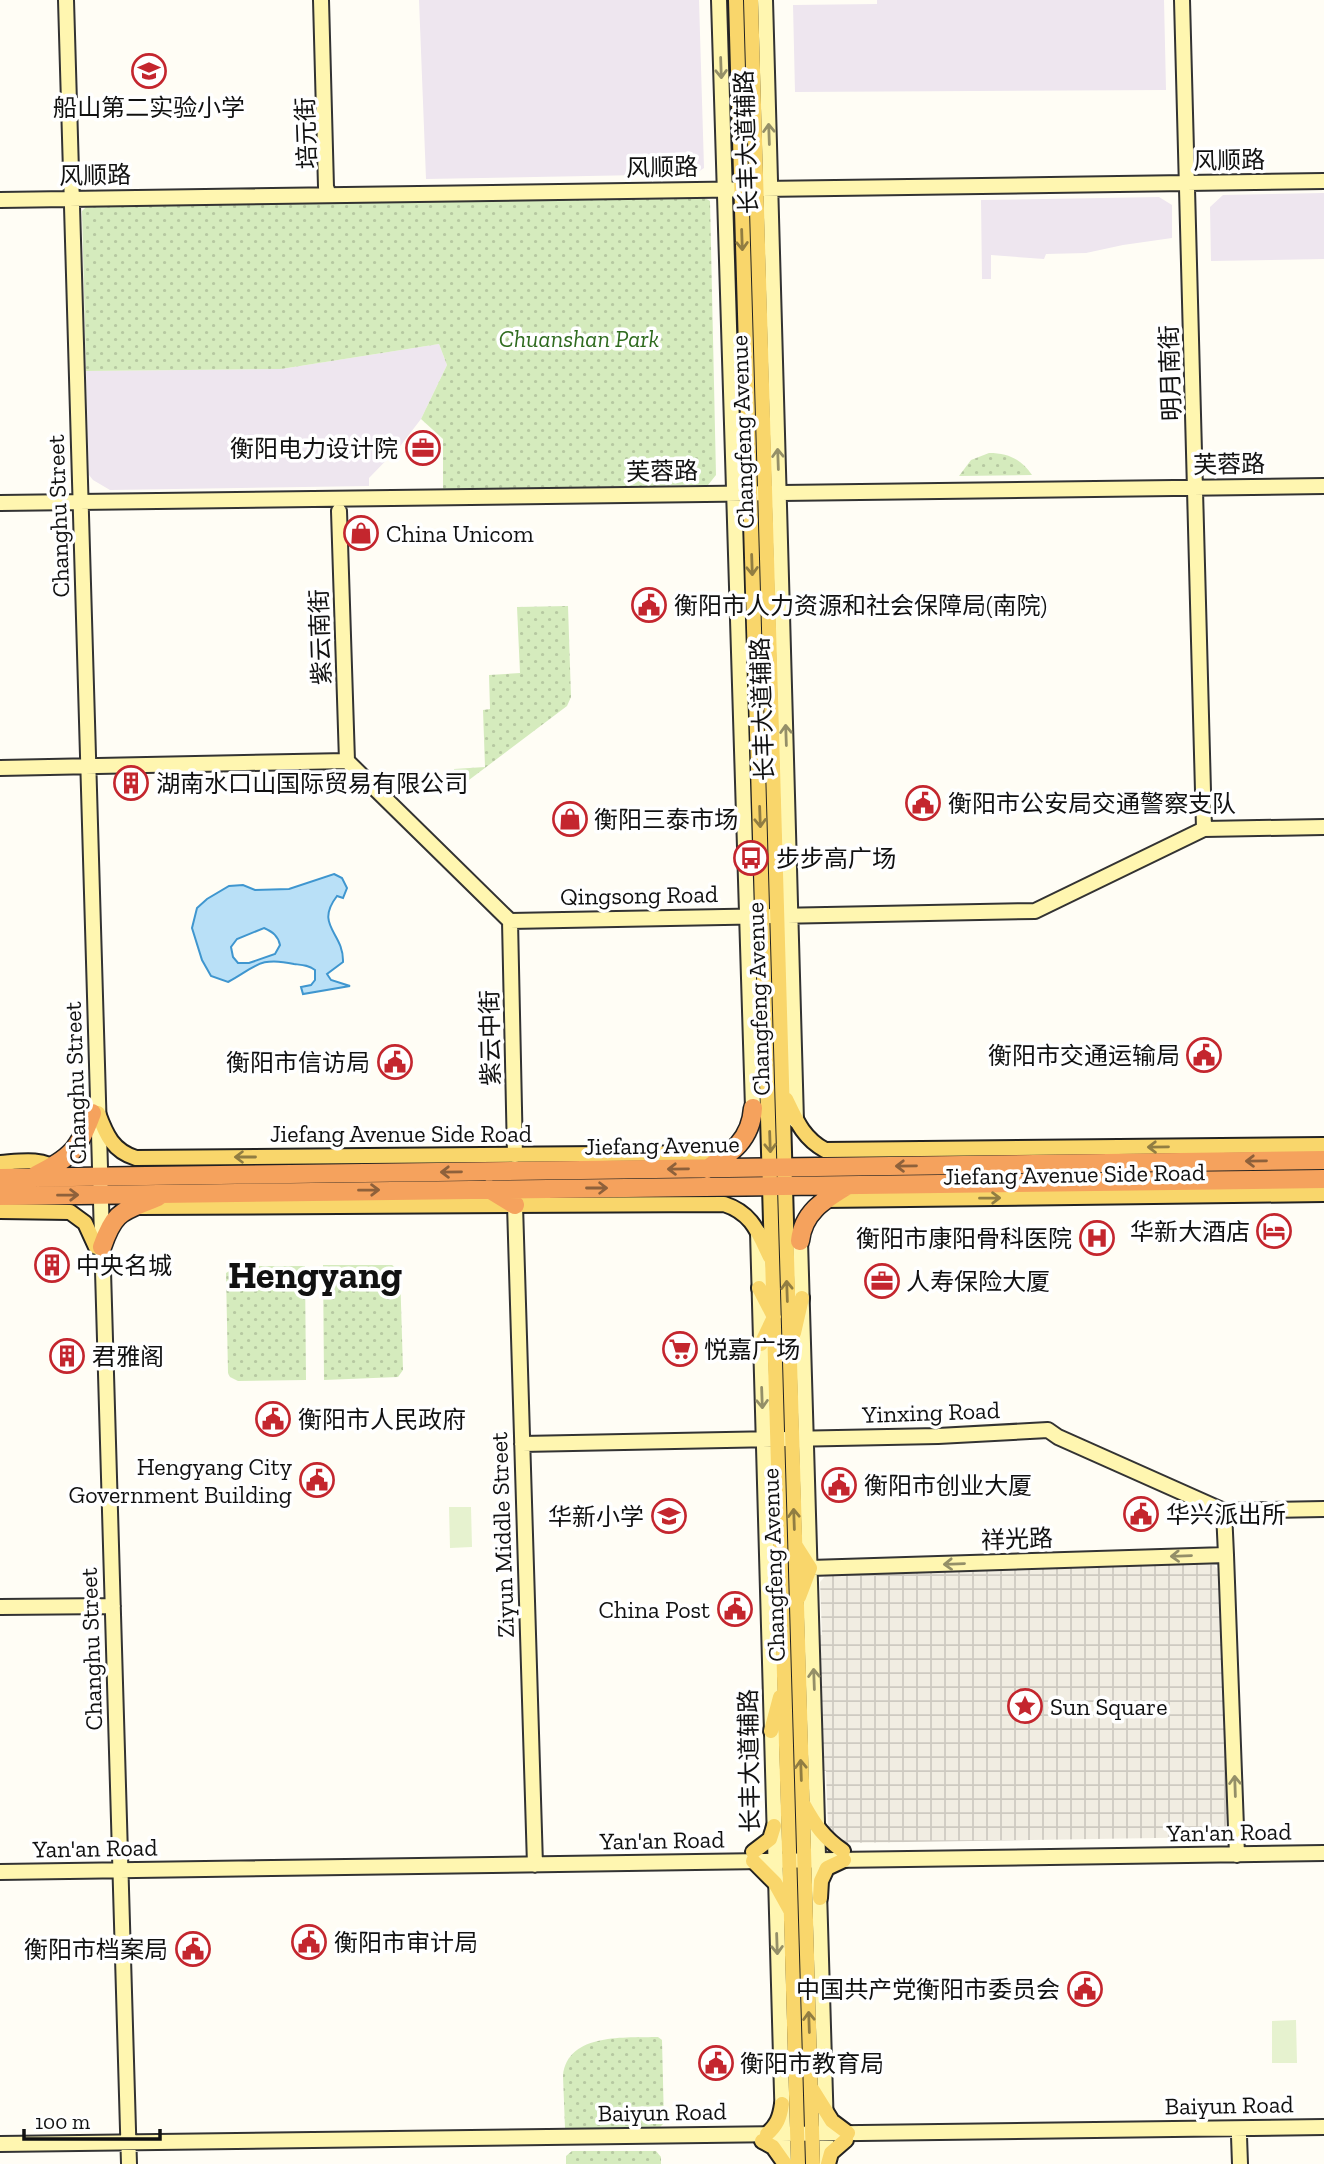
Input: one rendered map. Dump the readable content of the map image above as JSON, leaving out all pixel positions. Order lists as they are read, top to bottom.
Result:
{
  "streets": {
    "highway": ["Jiefang Avenue"],
    "main road": ["Changfeng Avenue", "Jiefang Avenue Side Road"],
    "street": [
      "培元街",
      "长丰大道辅路",
      "风顺路",
      "明月南街",
      "芙蓉路",
      "Changhu Street",
      "紫云南街",
      "Qingsong Road",
      "紫云中街",
      "Yinxing Road",
      "Ziyun Middle Street",
      "祥光路",
      "Yan'an Road",
      "Baiyun Road"
    ]
  },
  "crossings": [
    ["培元街", "风顺路"],
    ["长丰大道辅路", "风顺路"],
    ["长丰大道辅路", "Changfeng Avenue"],
    ["长丰大道辅路", "芙蓉路"],
    ["长丰大道辅路", "Qingsong Road"],
    ["长丰大道辅路", "Yinxing Road"],
    ["长丰大道辅路", "Yan'an Road"],
    ["长丰大道辅路", "Baiyun Road"],
    ["风顺路", "明月南街"],
    ["风顺路", "Changfeng Avenue"],
    ["风顺路", "Changhu Street"],
    ["明月南街", "芙蓉路"],
    ["明月南街", "Qingsong Road"],
    ["Changfeng Avenue", "芙蓉路"],
    ["Changfeng Avenue", "Qingsong Road"],
    ["Changfeng Avenue", "Jiefang Avenue Side Road"],
    ["Changfeng Avenue", "Jiefang Avenue"],
    ["Changfeng Avenue", "Yinxing Road"],
    ["Changfeng Avenue", "Yan'an Road"],
    ["Changfeng Avenue", "Baiyun Road"],
    ["芙蓉路", "Changhu Street"],
    ["Changhu Street", "Jiefang Avenue Side Road"],
    ["Changhu Street", "Jiefang Avenue"],
    ["Changhu Street", "Yan'an Road"],
    ["Changhu Street", "Baiyun Road"],
    ["Qingsong Road", "紫云中街"],
    ["紫云中街", "Jiefang Avenue Side Road"],
    ["紫云中街", "Jiefang Avenue"],
    ["Jiefang Avenue Side Road", "Jiefang Avenue"],
    ["Yinxing Road", "Ziyun Middle Street"],
    ["Ziyun Middle Street", "Yan'an Road"]
  ],
  "one_way": ["祥光路"],
  "districts": ["Hengyang"],
  "parks": ["Chuanshan Park"],
  "places": {
    "school or university": ["船山第二实验小学", "华新小学"],
    "office": ["衡阳电力设计院", "人寿保险大厦"],
    "shop": ["China Unicom", "衡阳三泰市场"],
    "public building": [
      "衡阳市人力资源和社会保障局(南院)",
      "衡阳市公安局交通警察支队",
      "衡阳市交通运输局",
      "衡阳市信访局",
      "衡阳市人民政府",
      "Hengyang City Government Building",
      "衡阳市创业大厦",
      "华兴派出所",
      "China Post",
      "衡阳市审计局",
      "衡阳市档案局",
      "中国共产党衡阳市委员会",
      "衡阳市教育局"
    ],
    "building": ["湖南水口山国际贸易有限公司", "中央名城", "君雅阁"],
    "bus stop": ["步步高广场"],
    "hotel": ["华新大酒店"],
    "hospital": ["衡阳市康阳骨科医院"],
    "supermarket": ["悦嘉广场"],
    "place": ["Sun Square"]
  },
  "scale_bar": "100 m"
}
